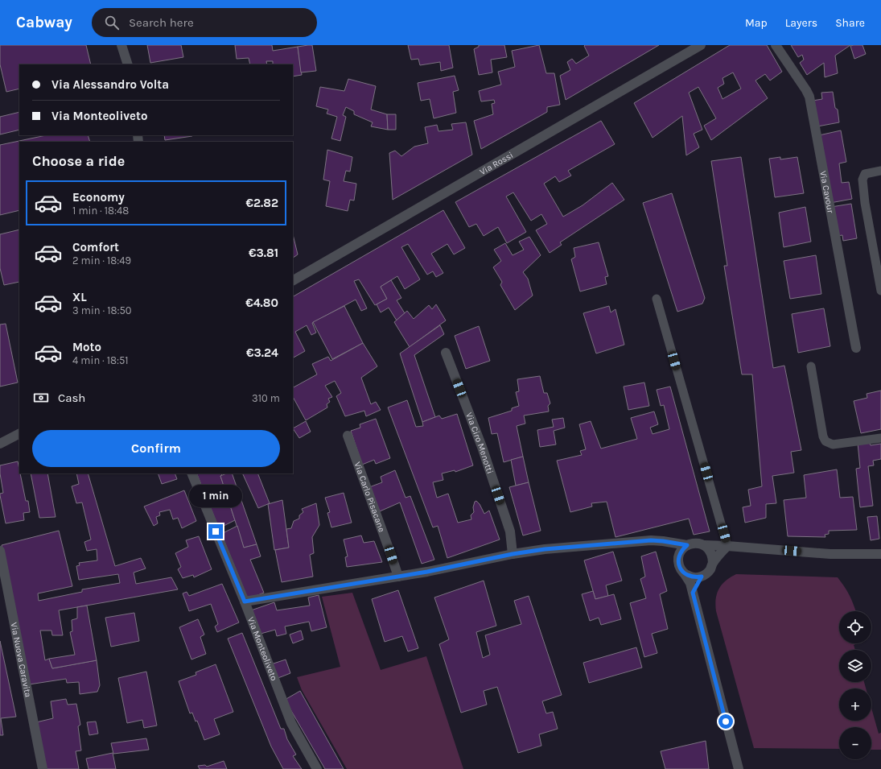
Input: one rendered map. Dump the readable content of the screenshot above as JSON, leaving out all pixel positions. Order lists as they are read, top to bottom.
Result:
{
  "streets": {
    "street": [
      "Via Rossi",
      "Via Cavour",
      "Via Ciro Menotti",
      "Via Carlo Pisacane",
      "Via Monteoliveto",
      "Via Nuova Caravita"
    ]
  },
  "page": {
    "header": "Cabway",
    "search": "Search here",
    "nav": ["Map", "Layers", "Share"],
    "banner": ["Via Alessandro Volta", "Via Monteoliveto"],
    "heading": "Choose a ride",
    "list": [
      {
        "name": "Economy",
        "note": "1 min · 18:48",
        "value": "€2.82"
      },
      {
        "name": "Comfort",
        "note": "2 min · 18:49",
        "value": "€3.81"
      },
      {
        "name": "XL",
        "note": "3 min · 18:50",
        "value": "€4.80"
      },
      {
        "name": "Moto",
        "note": "4 min · 18:51",
        "value": "€3.24"
      }
    ],
    "pay": ["Cash", "310 m"],
    "buttons": "Confirm",
    "bubble": "1 min",
    "map_buttons": ["+", "−"]
  }
}
